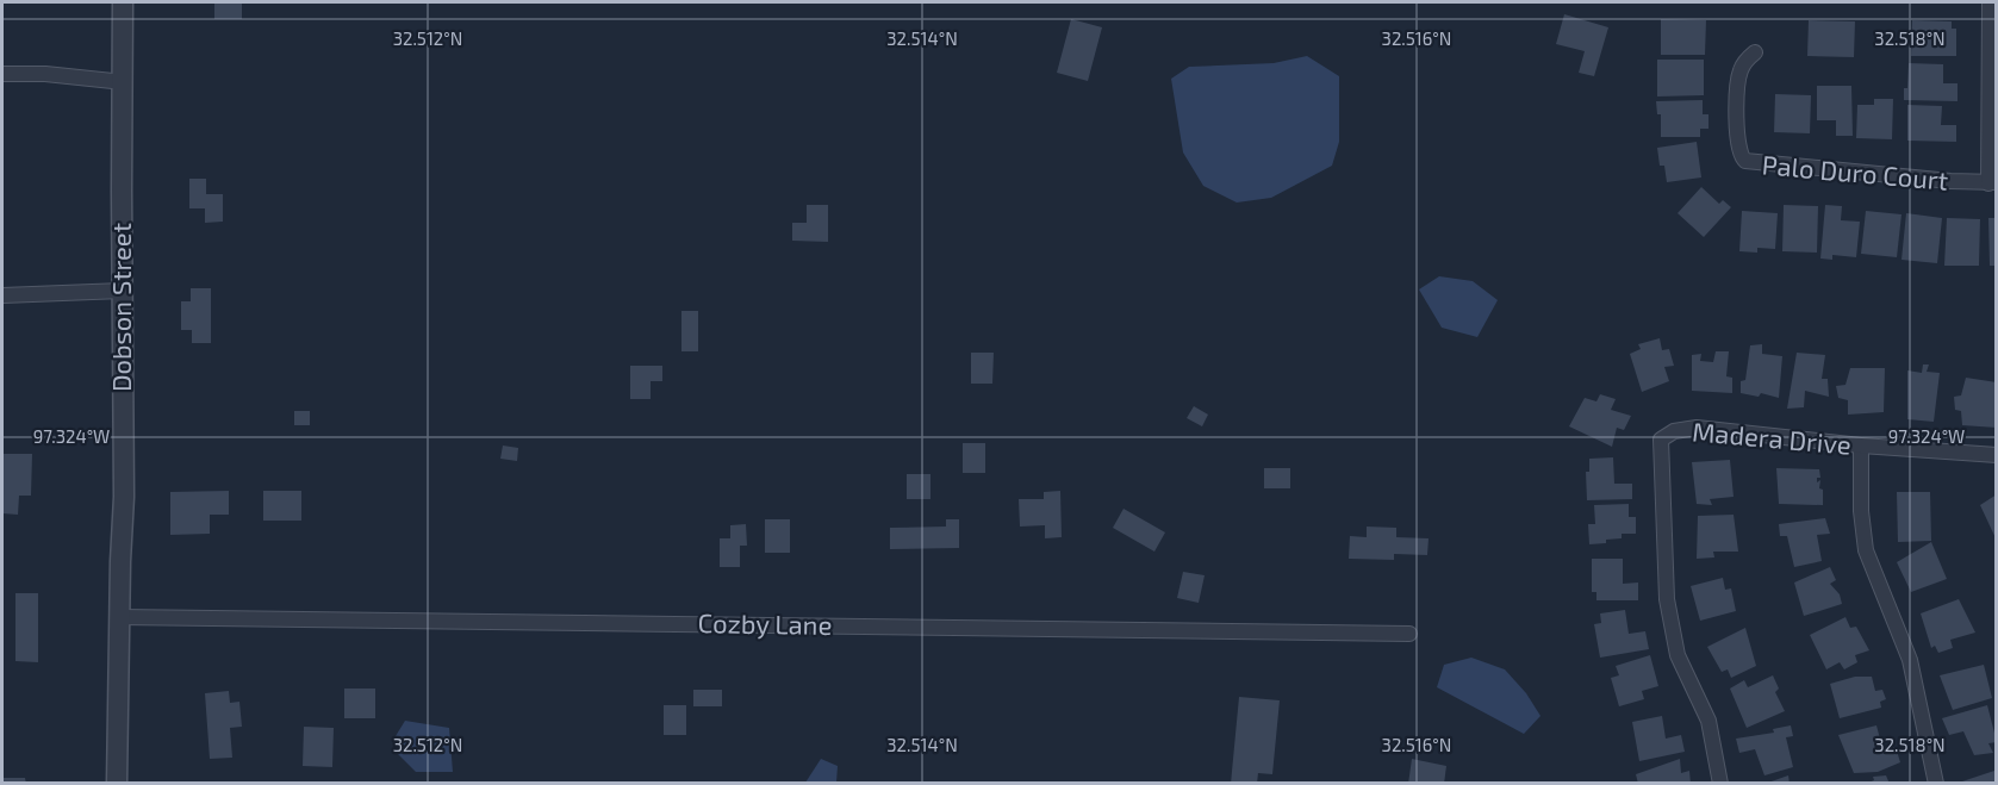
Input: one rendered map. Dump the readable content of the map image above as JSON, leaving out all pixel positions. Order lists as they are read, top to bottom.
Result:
{
  "streets": {
    "street": [
      "Palo Duro Court",
      "Dobson Street",
      "Madera Drive",
      "Cozby Lane"
    ]
  },
  "crossings": [
    ["Dobson Street", "Cozby Lane"]
  ],
  "coordinates": [
    "32.512°N",
    "32.514°N",
    "32.516°N",
    "32.518°N",
    "97.324°W"
  ]
}
